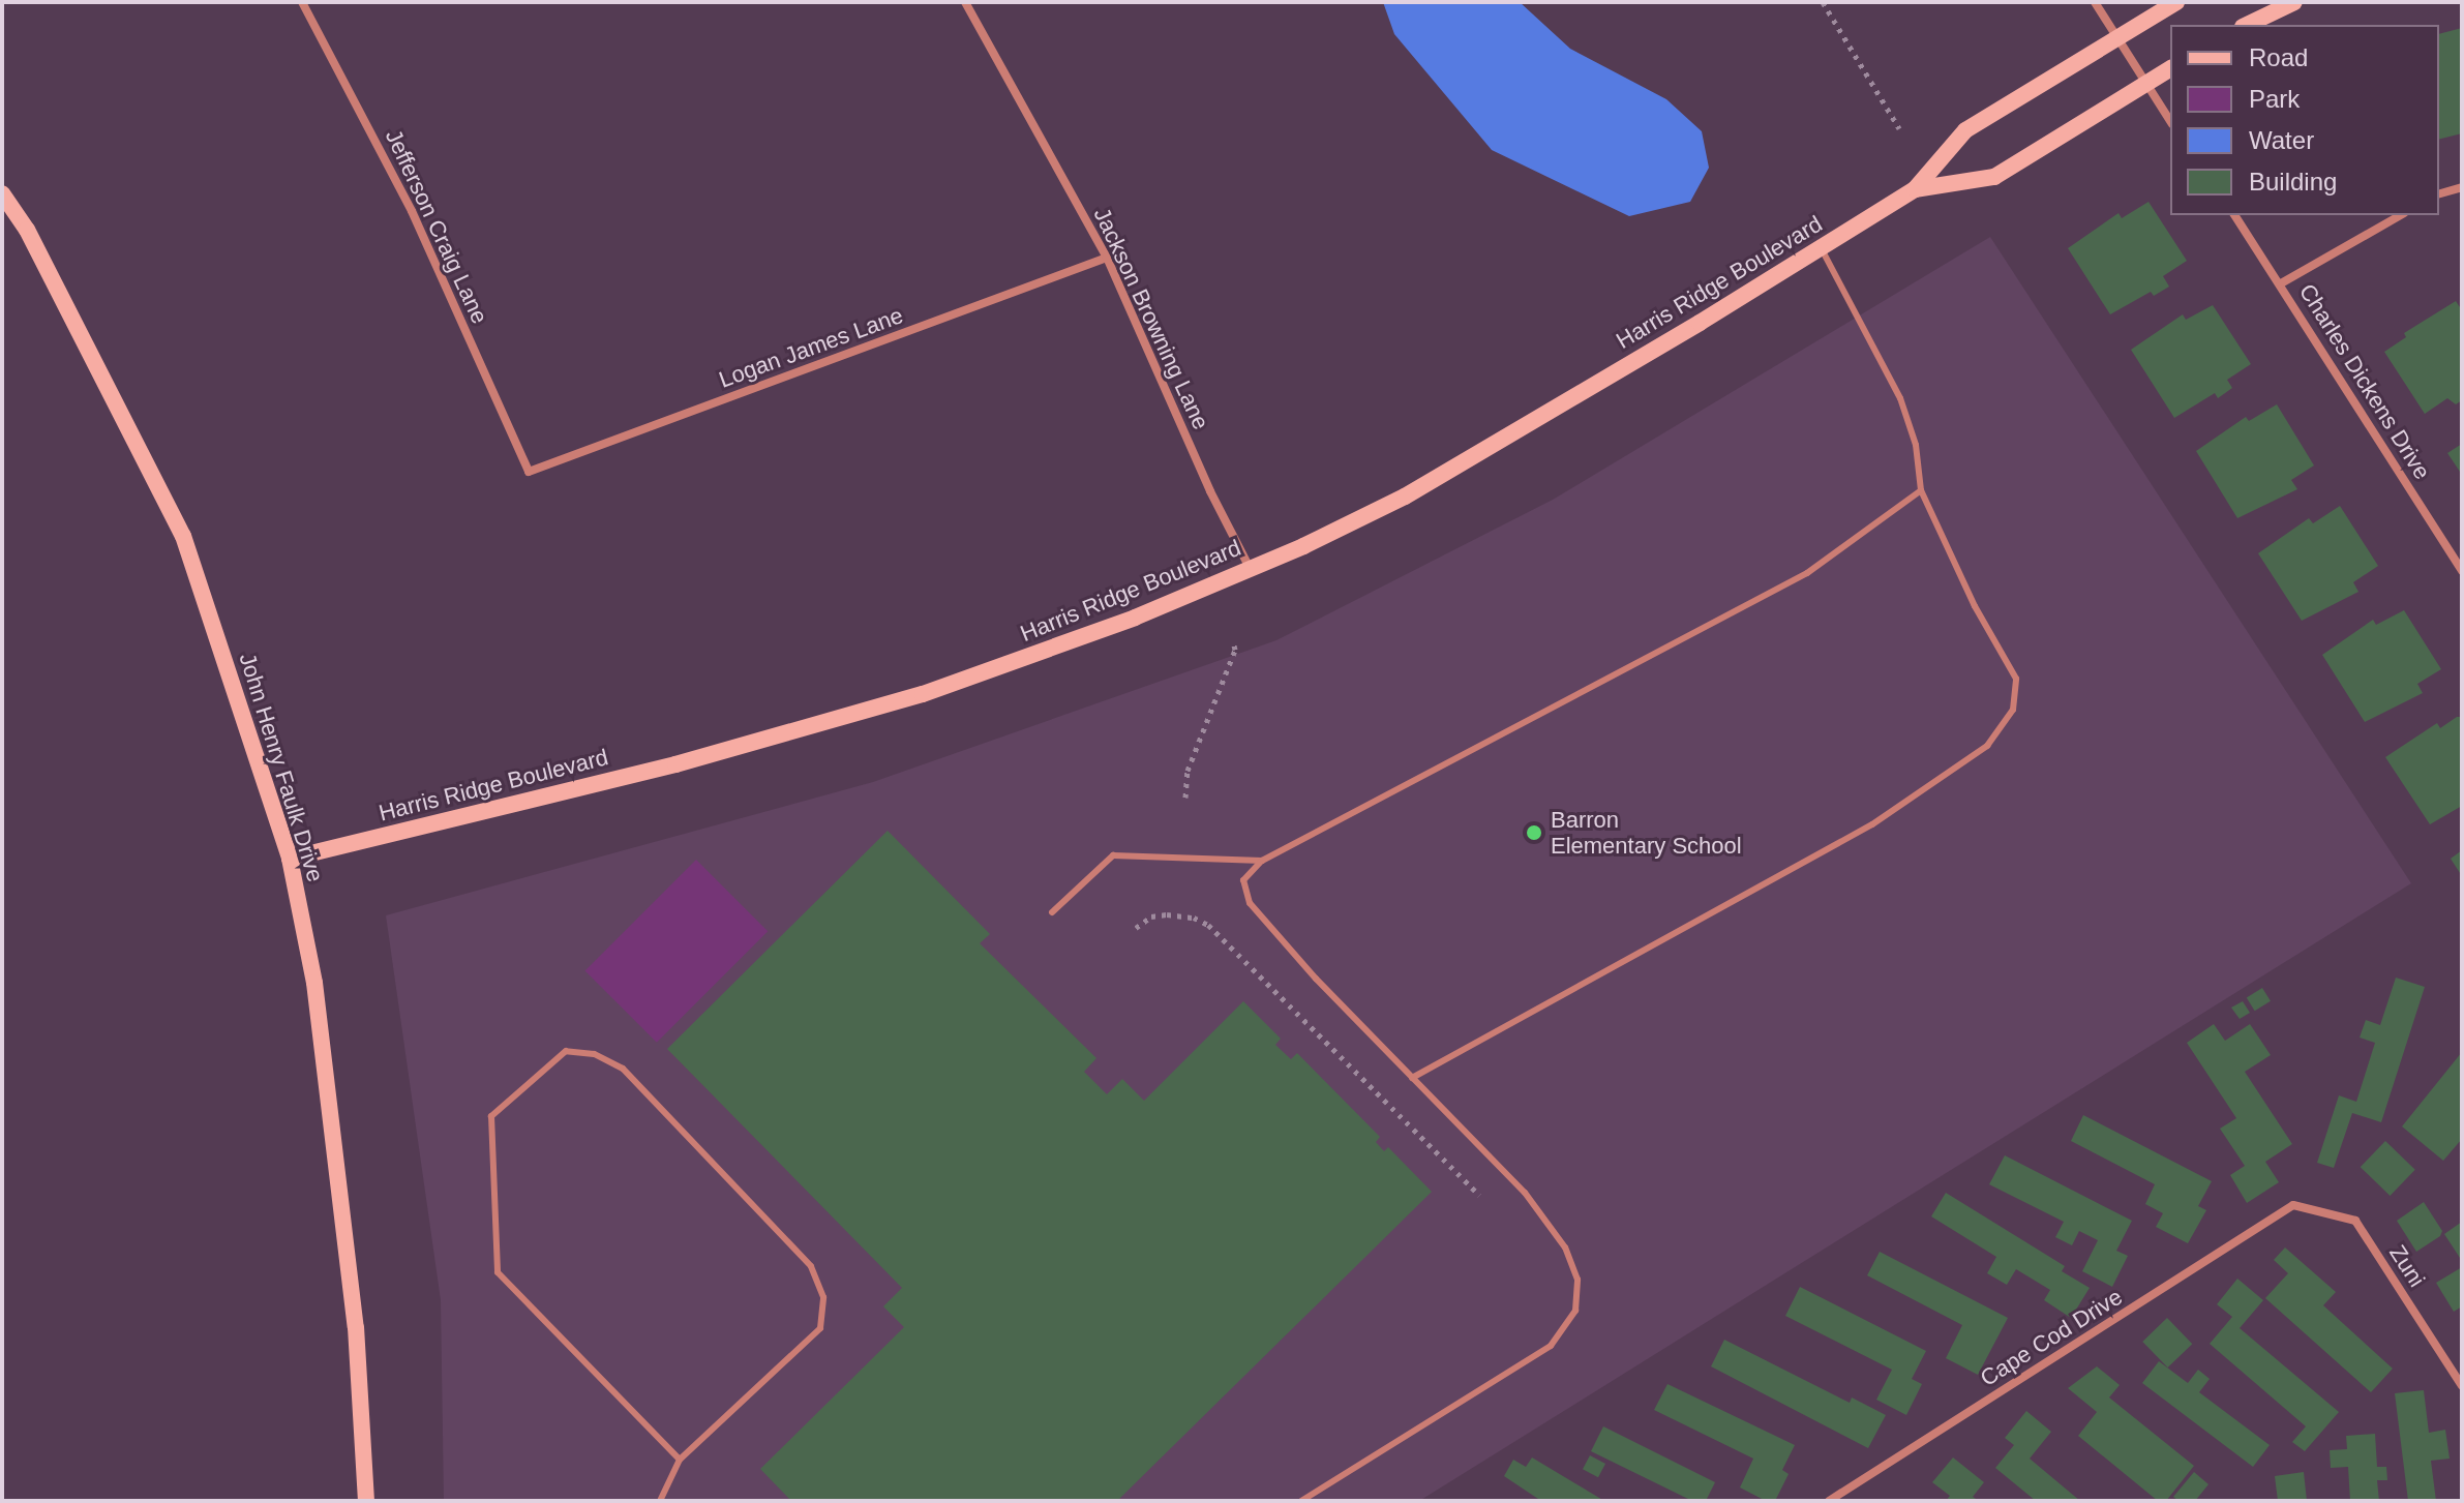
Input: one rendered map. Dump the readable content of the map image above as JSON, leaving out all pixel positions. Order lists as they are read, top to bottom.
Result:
{
  "streets": {
    "street": [
      "Jefferson Craig Lane",
      "Harris Ridge Boulevard",
      "Jackson Browning Lane",
      "Logan James Lane",
      "Charles Dickens Drive",
      "John Henry Faulk Drive",
      "Zuni",
      "Cape Cod Drive"
    ]
  },
  "crossings": [
    ["Jefferson Craig Lane", "Logan James Lane"],
    ["Harris Ridge Boulevard", "Jackson Browning Lane"],
    ["Harris Ridge Boulevard", "John Henry Faulk Drive"],
    ["Jackson Browning Lane", "Logan James Lane"],
    ["Zuni", "Cape Cod Drive"]
  ],
  "places": ["Barron Elementary School"],
  "legend": [
    "Road",
    "Park",
    "Water",
    "Building"
  ]
}
